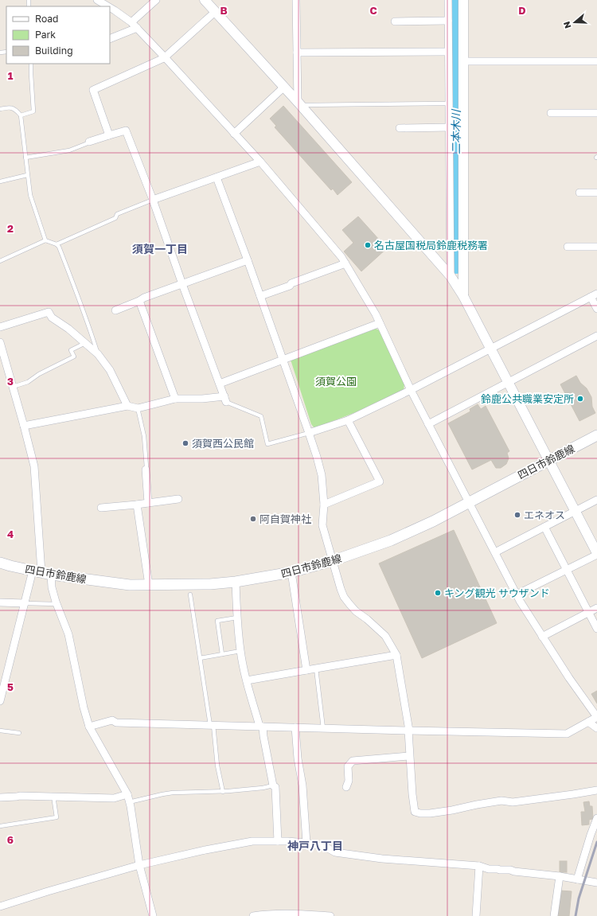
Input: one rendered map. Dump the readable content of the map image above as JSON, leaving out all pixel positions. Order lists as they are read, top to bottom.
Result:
{
  "streets": {
    "main road": ["四日市鈴鹿線"]
  },
  "districts": ["須賀一丁目", "神戸八丁目"],
  "water": ["二本木川"],
  "parks": ["須賀公園"],
  "places": [
    "名古屋国税局鈴鹿税務署",
    "鈴鹿公共職業安定所",
    "須賀西公民館",
    "エネオス",
    "阿自賀神社",
    "キング観光 サウザンド"
  ],
  "legend": ["Road", "Park", "Building"],
  "north": "left",
  "grid": {
    "columns": ["B", "C", "D"],
    "rows": [
      "1",
      "2",
      "3",
      "4",
      "5",
      "6"
    ]
  }
}
